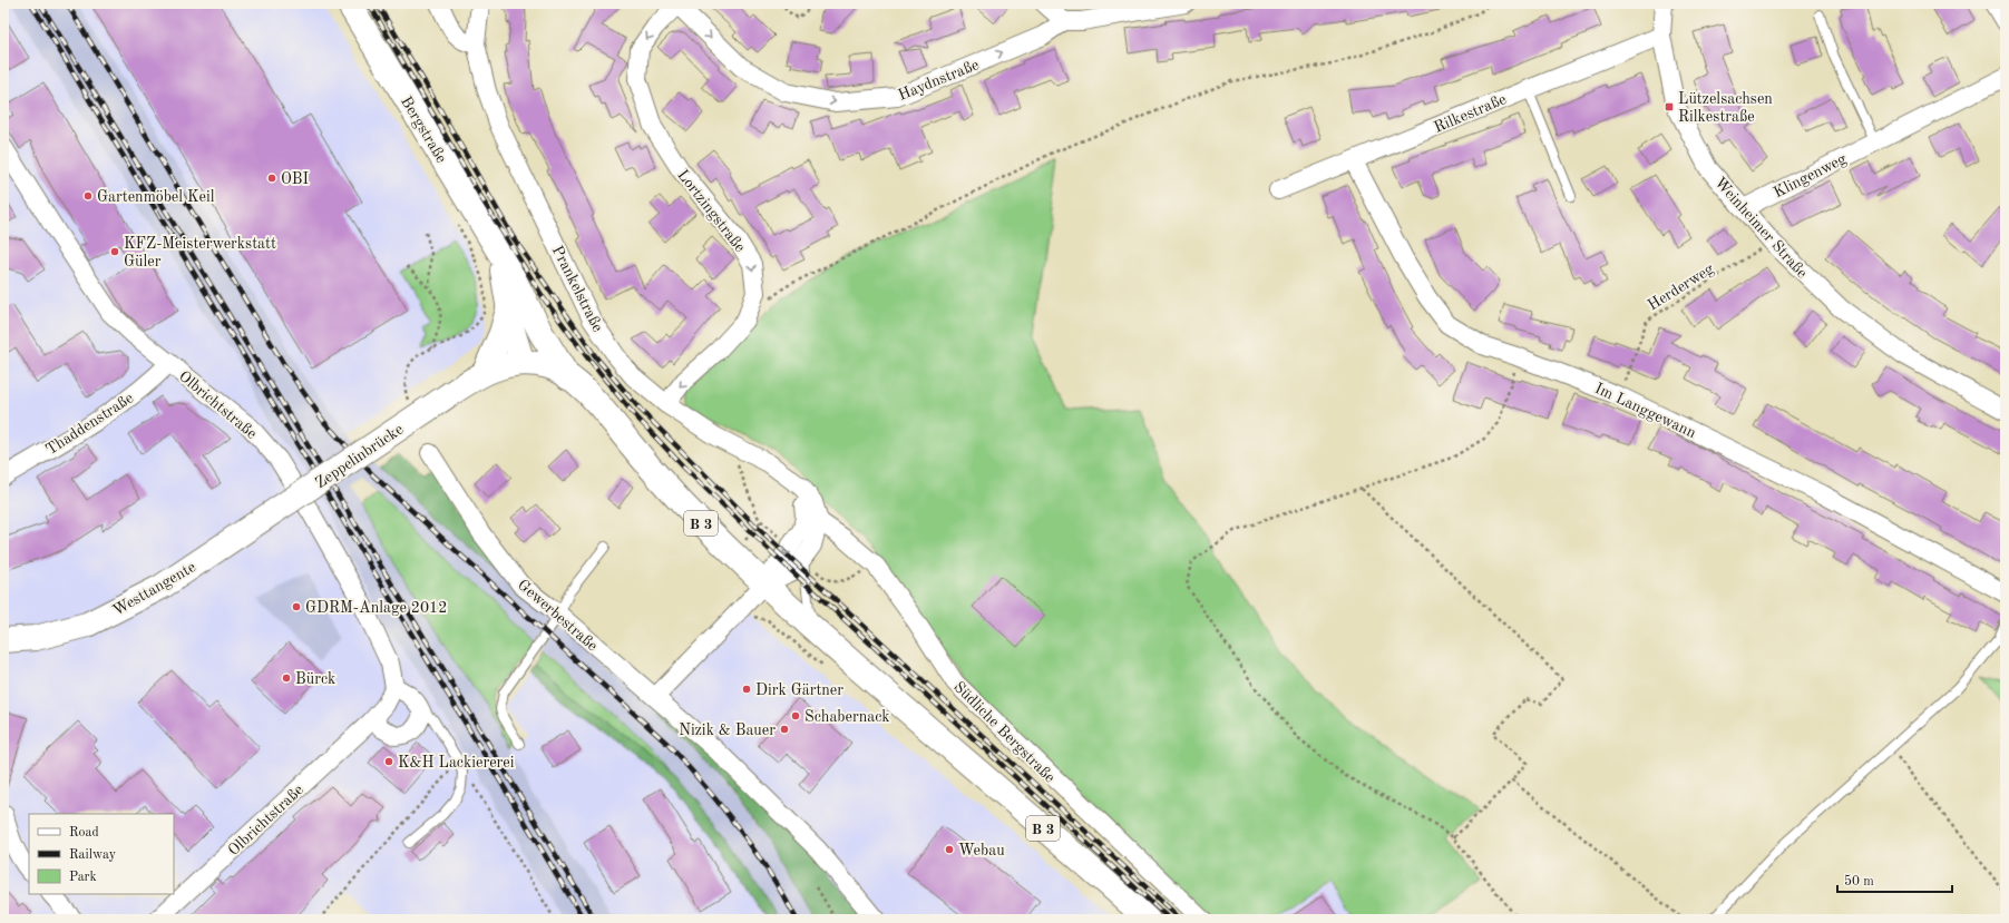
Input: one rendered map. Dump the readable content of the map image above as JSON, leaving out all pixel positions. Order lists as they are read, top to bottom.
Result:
{
  "streets": {
    "main road": [
      "Bergstraße",
      "Zeppelinbrücke",
      "B 3",
      "Westtangente"
    ],
    "street": [
      "Haydnstraße",
      "Rilkestraße",
      "Klingenweg",
      "Lortzingstraße",
      "Weinheimer Straße",
      "Prankelstraße",
      "Olbrichtstraße",
      "Im Langgewann",
      "Thaddenstraße",
      "Gewerbestraße",
      "Südliche Bergstraße"
    ],
    "path": ["Herderweg"]
  },
  "crossings": [
    ["Haydnstraße", "Lortzingstraße"],
    ["Rilkestraße", "Weinheimer Straße"],
    ["Rilkestraße", "Im Langgewann"],
    ["Bergstraße", "B 3"],
    ["Klingenweg", "Weinheimer Straße"],
    ["Lortzingstraße", "Prankelstraße"],
    ["Weinheimer Straße", "Herderweg"],
    ["Herderweg", "Im Langgewann"],
    ["Prankelstraße", "B 3"],
    ["Prankelstraße", "Südliche Bergstraße"],
    ["Olbrichtstraße", "Thaddenstraße"],
    ["Zeppelinbrücke", "Westtangente"]
  ],
  "one_way": ["Haydnstraße", "Lortzingstraße"],
  "places": {
    "transit": ["Lützelsachsen Rilkestraße"],
    "other": [
      "OBI",
      "Gartenmöbel Keil",
      "KFZ-Meisterwerkstatt Güler",
      "GDRM-Anlage 2012",
      "Bürck",
      "Dirk Gärtner",
      "Schabernack",
      "Nizik & Bauer",
      "K&H Lackiererei",
      "Webau"
    ]
  },
  "legend": ["Road", "Railway", "Park"],
  "scale_bar": "50 m"
}
